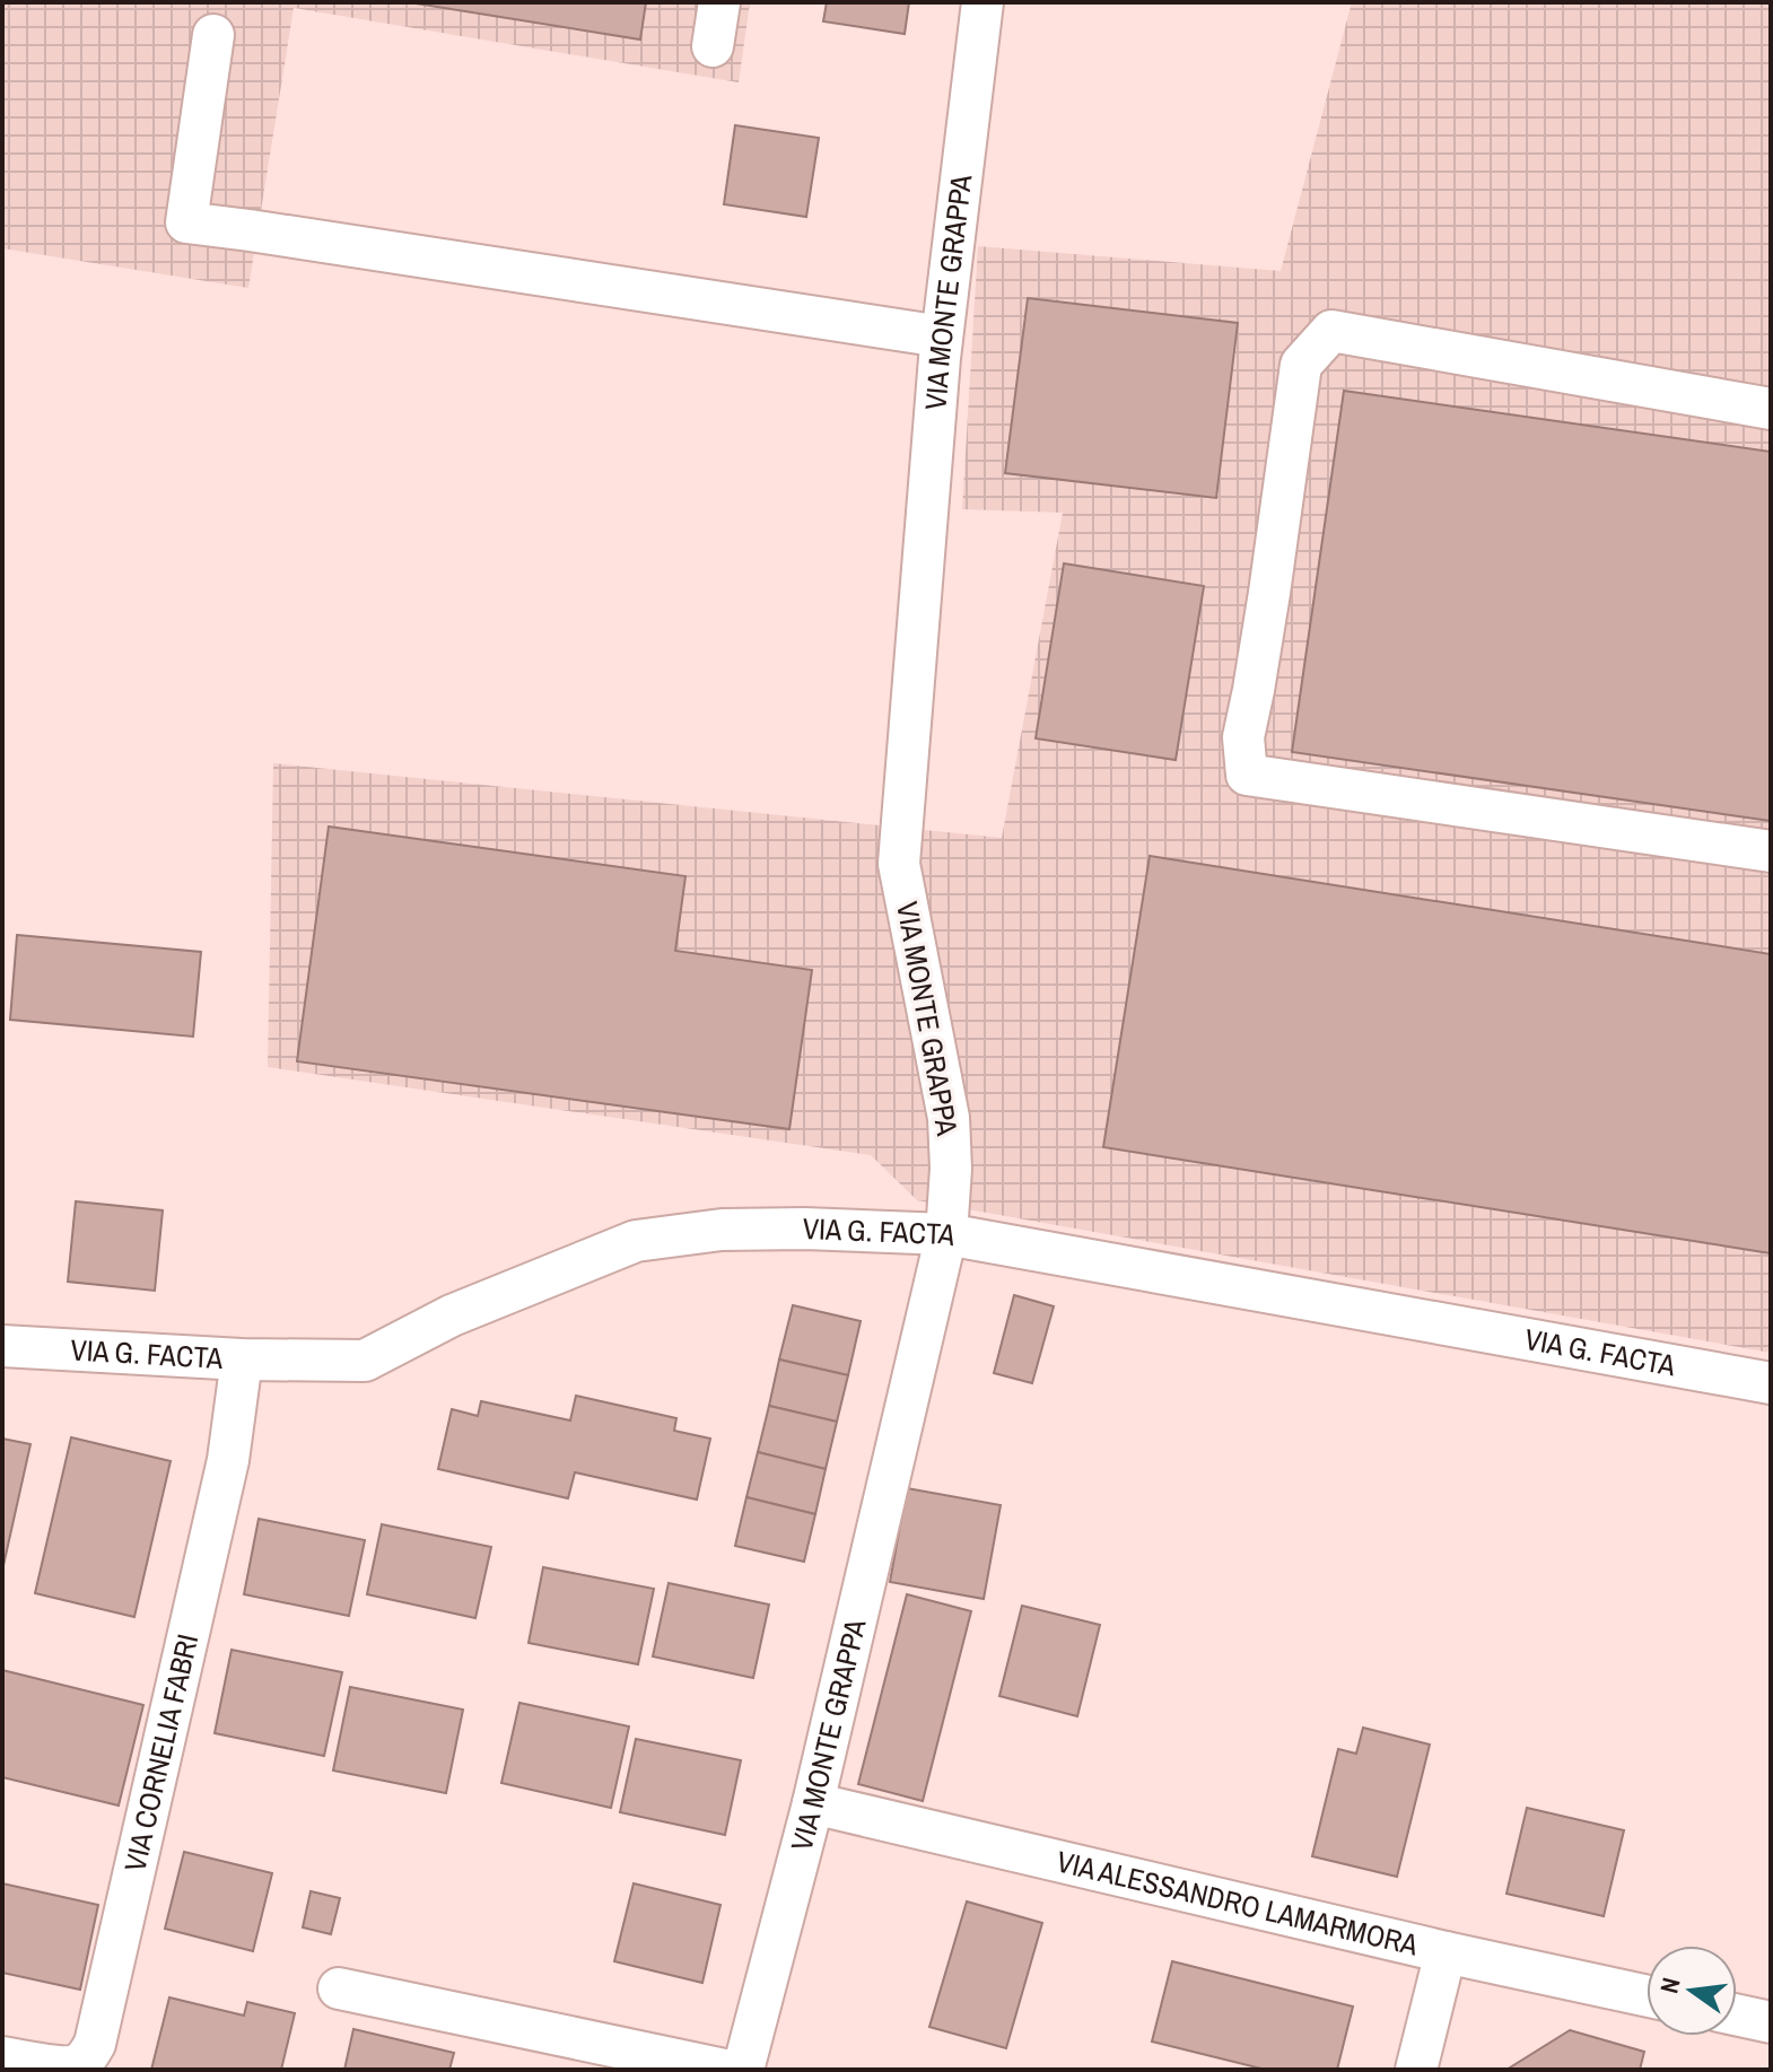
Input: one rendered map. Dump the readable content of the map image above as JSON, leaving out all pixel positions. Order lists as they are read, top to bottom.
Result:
{
  "streets": {
    "street": [
      "VIA MONTE GRAPPA",
      "VIA G. FACTA",
      "VIA CORNELIA FABRI",
      "VIA ALESSANDRO LAMARMORA"
    ]
  },
  "crossings": [
    ["VIA MONTE GRAPPA", "VIA G. FACTA"],
    ["VIA MONTE GRAPPA", "VIA ALESSANDRO LAMARMORA"],
    ["VIA G. FACTA", "VIA CORNELIA FABRI"]
  ],
  "north": "left"
}
